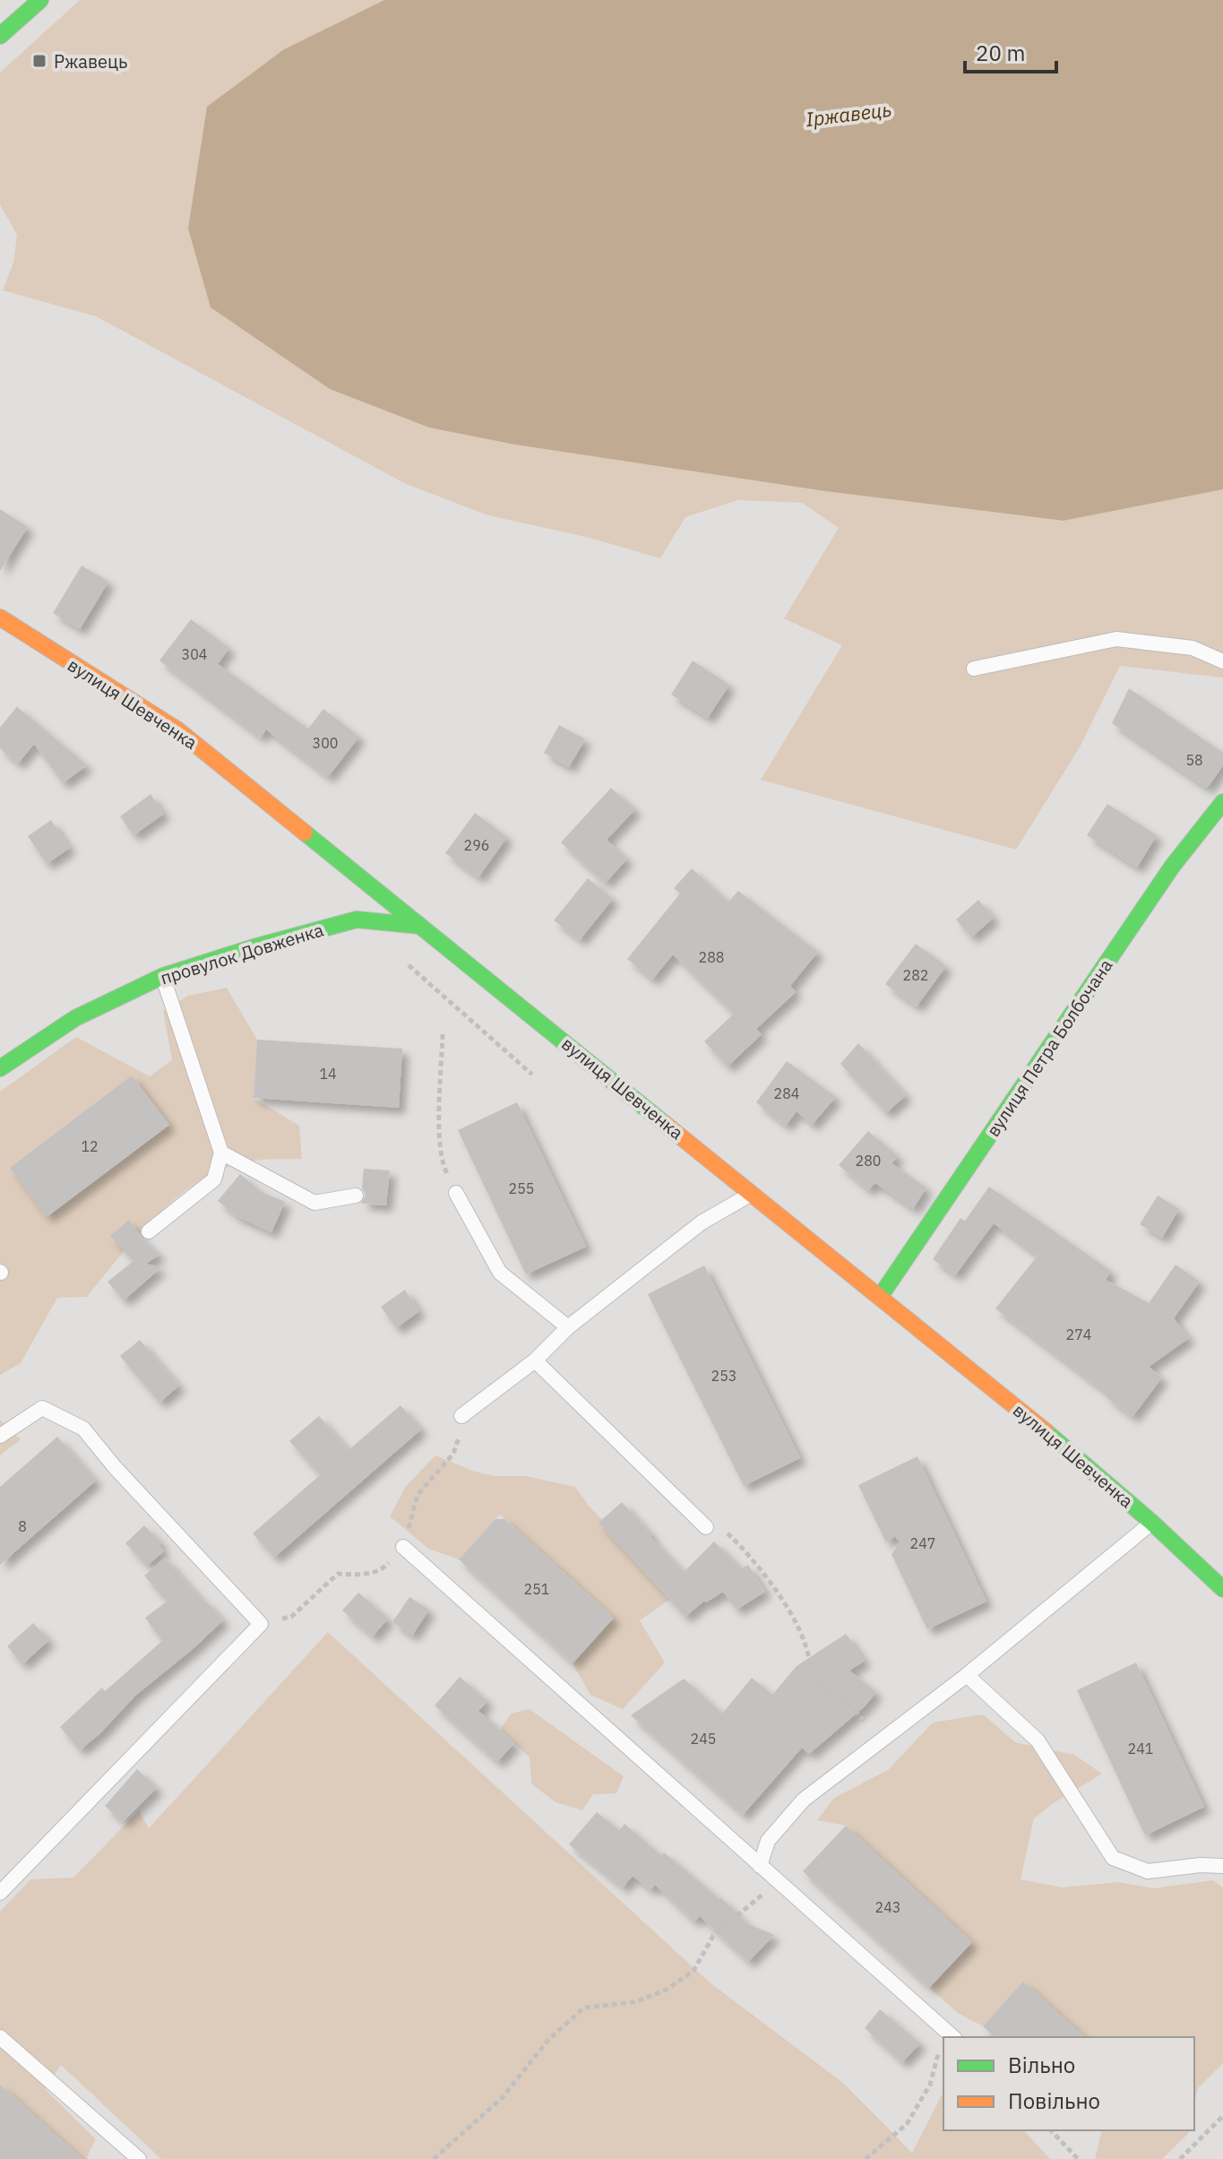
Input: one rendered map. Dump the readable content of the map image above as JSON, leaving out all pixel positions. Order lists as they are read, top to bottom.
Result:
{
  "streets": {
    "street": ["вулиця Шевченка", "провулок Довженка", "вулиця Петра Болбочана"]
  },
  "crossings": [
    ["вулиця Шевченка", "провулок Довженка"],
    ["вулиця Шевченка", "вулиця Петра Болбочана"]
  ],
  "water": ["Іржавець"],
  "places": {
    "transit": ["Ржавець"]
  },
  "house_numbers": [
    "304",
    "300",
    "58",
    "296",
    "288",
    "282",
    "14",
    "284",
    "12",
    "280",
    "255",
    "274",
    "253",
    "8",
    "247",
    "251",
    "245",
    "241",
    "243"
  ],
  "legend": ["Вільно", "Повільно"],
  "scale_bar": "20 m"
}
